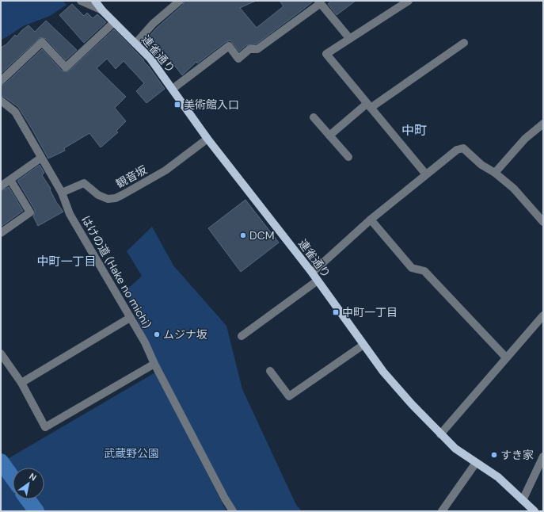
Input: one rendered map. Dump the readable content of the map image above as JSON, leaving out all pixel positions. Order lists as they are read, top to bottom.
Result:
{
  "streets": {
    "main road": ["連雀通り"],
    "street": ["観音坂", "はけの道 (Hake no michi)"]
  },
  "crossings": [
    ["連雀通り", "観音坂"],
    ["観音坂", "はけの道 (Hake no michi)"]
  ],
  "districts": ["中町", "中町一丁目"],
  "parks": ["武蔵野公園"],
  "places": {
    "transit": ["美術館入口", "中町一丁目"],
    "other": ["DCM", "ムジナ坂", "すき家"]
  },
  "north": "top right"
}
